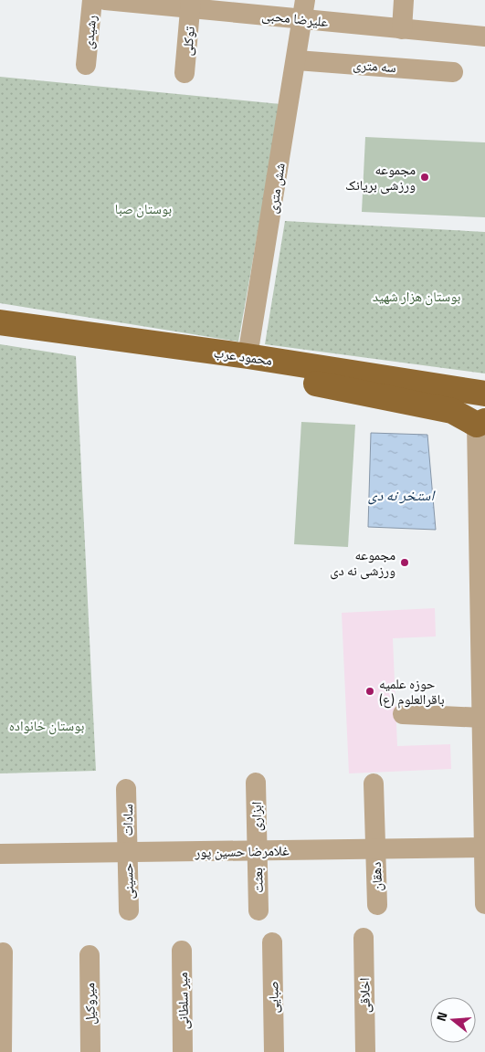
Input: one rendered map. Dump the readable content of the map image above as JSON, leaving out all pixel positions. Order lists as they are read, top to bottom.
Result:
{
  "streets": {
    "main road": ["محمود عرب"],
    "street": [
      "علیرضا محبی",
      "رشیدی",
      "توکلی",
      "سه متری",
      "شش متری",
      "ابزاری",
      "سادات",
      "غلامرضا حسین پور",
      "دهقان",
      "بعثت",
      "حسینی",
      "اخلاقی",
      "صبایی",
      "میر سلطانی",
      "میروکیل"
    ]
  },
  "crossings": [
    ["علیرضا محبی", "توکلی"],
    ["علیرضا محبی", "شش متری"],
    ["سه متری", "شش متری"],
    ["شش متری", "محمود عرب"],
    ["ابزاری", "غلامرضا حسین پور"],
    ["ابزاری", "بعثت"],
    ["سادات", "غلامرضا حسین پور"],
    ["سادات", "حسینی"],
    ["غلامرضا حسین پور", "دهقان"],
    ["غلامرضا حسین پور", "بعثت"],
    ["غلامرضا حسین پور", "حسینی"]
  ],
  "water": ["استخر نه دی"],
  "parks": ["بوستان صبا", "بوستان هزار شهید", "بوستان خانواده"],
  "places": ["مجموعه ورزشی بریانک", "مجموعه ورزشی نه دی", "حوزه علمیه باقرالعلوم (ع)"],
  "north": "left"
}
